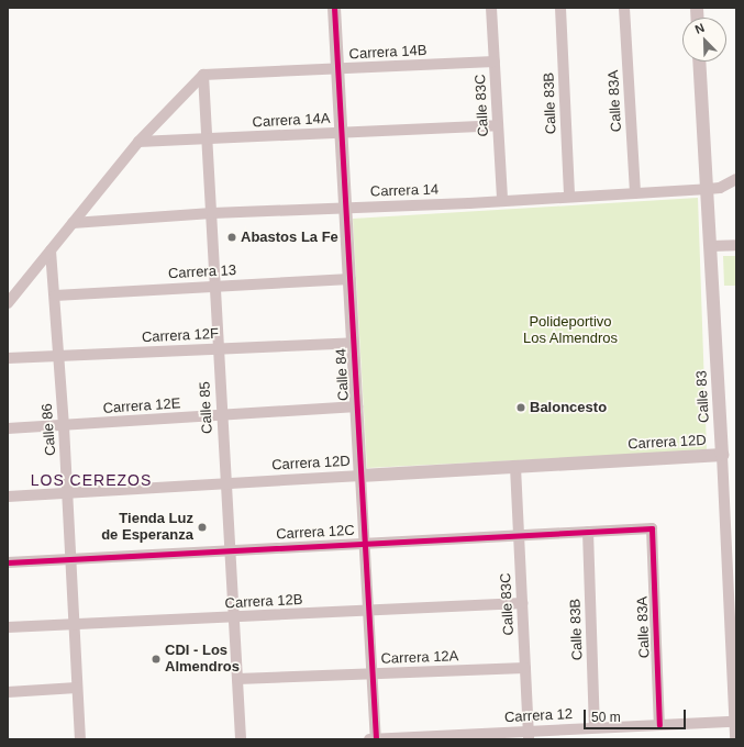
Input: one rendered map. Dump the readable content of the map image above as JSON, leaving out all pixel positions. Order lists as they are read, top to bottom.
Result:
{
  "streets": {
    "street": [
      "Carrera 14B",
      "Calle 83A",
      "Calle 83B",
      "Calle 83C",
      "Carrera 14A",
      "Carrera 14",
      "Carrera 13",
      "Carrera 12F",
      "Calle 84",
      "Calle 83",
      "Carrera 12E",
      "Calle 85",
      "Calle 86",
      "Carrera 12D",
      "Carrera 12C",
      "Carrera 12B",
      "Carrera 12A",
      "Carrera 12"
    ]
  },
  "crossings": [
    ["Carrera 14B", "Calle 83C"],
    ["Carrera 14B", "Calle 84"],
    ["Carrera 14B", "Calle 85"],
    ["Calle 83A", "Carrera 14"],
    ["Calle 83A", "Carrera 12C"],
    ["Calle 83A", "Carrera 12"],
    ["Calle 83B", "Carrera 14"],
    ["Calle 83B", "Carrera 12C"],
    ["Calle 83B", "Carrera 12"],
    ["Calle 83C", "Carrera 14A"],
    ["Calle 83C", "Carrera 14"],
    ["Calle 83C", "Carrera 12D"],
    ["Calle 83C", "Carrera 12C"],
    ["Calle 83C", "Carrera 12B"],
    ["Calle 83C", "Carrera 12A"],
    ["Calle 83C", "Carrera 12"],
    ["Carrera 14A", "Calle 84"],
    ["Carrera 14A", "Calle 85"],
    ["Carrera 14", "Calle 84"],
    ["Carrera 14", "Calle 83"],
    ["Carrera 14", "Calle 85"],
    ["Carrera 13", "Calle 84"],
    ["Carrera 13", "Calle 85"],
    ["Carrera 13", "Calle 86"],
    ["Carrera 12F", "Calle 84"],
    ["Carrera 12F", "Calle 85"],
    ["Carrera 12F", "Calle 86"],
    ["Calle 84", "Carrera 12E"],
    ["Calle 84", "Carrera 12D"],
    ["Calle 84", "Carrera 12C"],
    ["Calle 84", "Carrera 12B"],
    ["Calle 84", "Carrera 12A"],
    ["Calle 84", "Carrera 12"],
    ["Calle 83", "Carrera 12D"],
    ["Calle 83", "Carrera 12"],
    ["Carrera 12E", "Calle 85"],
    ["Carrera 12E", "Calle 86"],
    ["Calle 85", "Carrera 12D"],
    ["Calle 85", "Carrera 12C"],
    ["Calle 85", "Carrera 12B"],
    ["Calle 85", "Carrera 12A"],
    ["Calle 86", "Carrera 12D"],
    ["Calle 86", "Carrera 12C"],
    ["Calle 86", "Carrera 12B"]
  ],
  "districts": ["LOS CEREZOS"],
  "parks": ["Polideportivo Los Almendros"],
  "places": [
    "Abastos La Fe",
    "Baloncesto",
    "Tienda Luz de Esperanza",
    "CDI - Los Almendros"
  ],
  "scale_bar": "50 m",
  "north": "top left"
}
